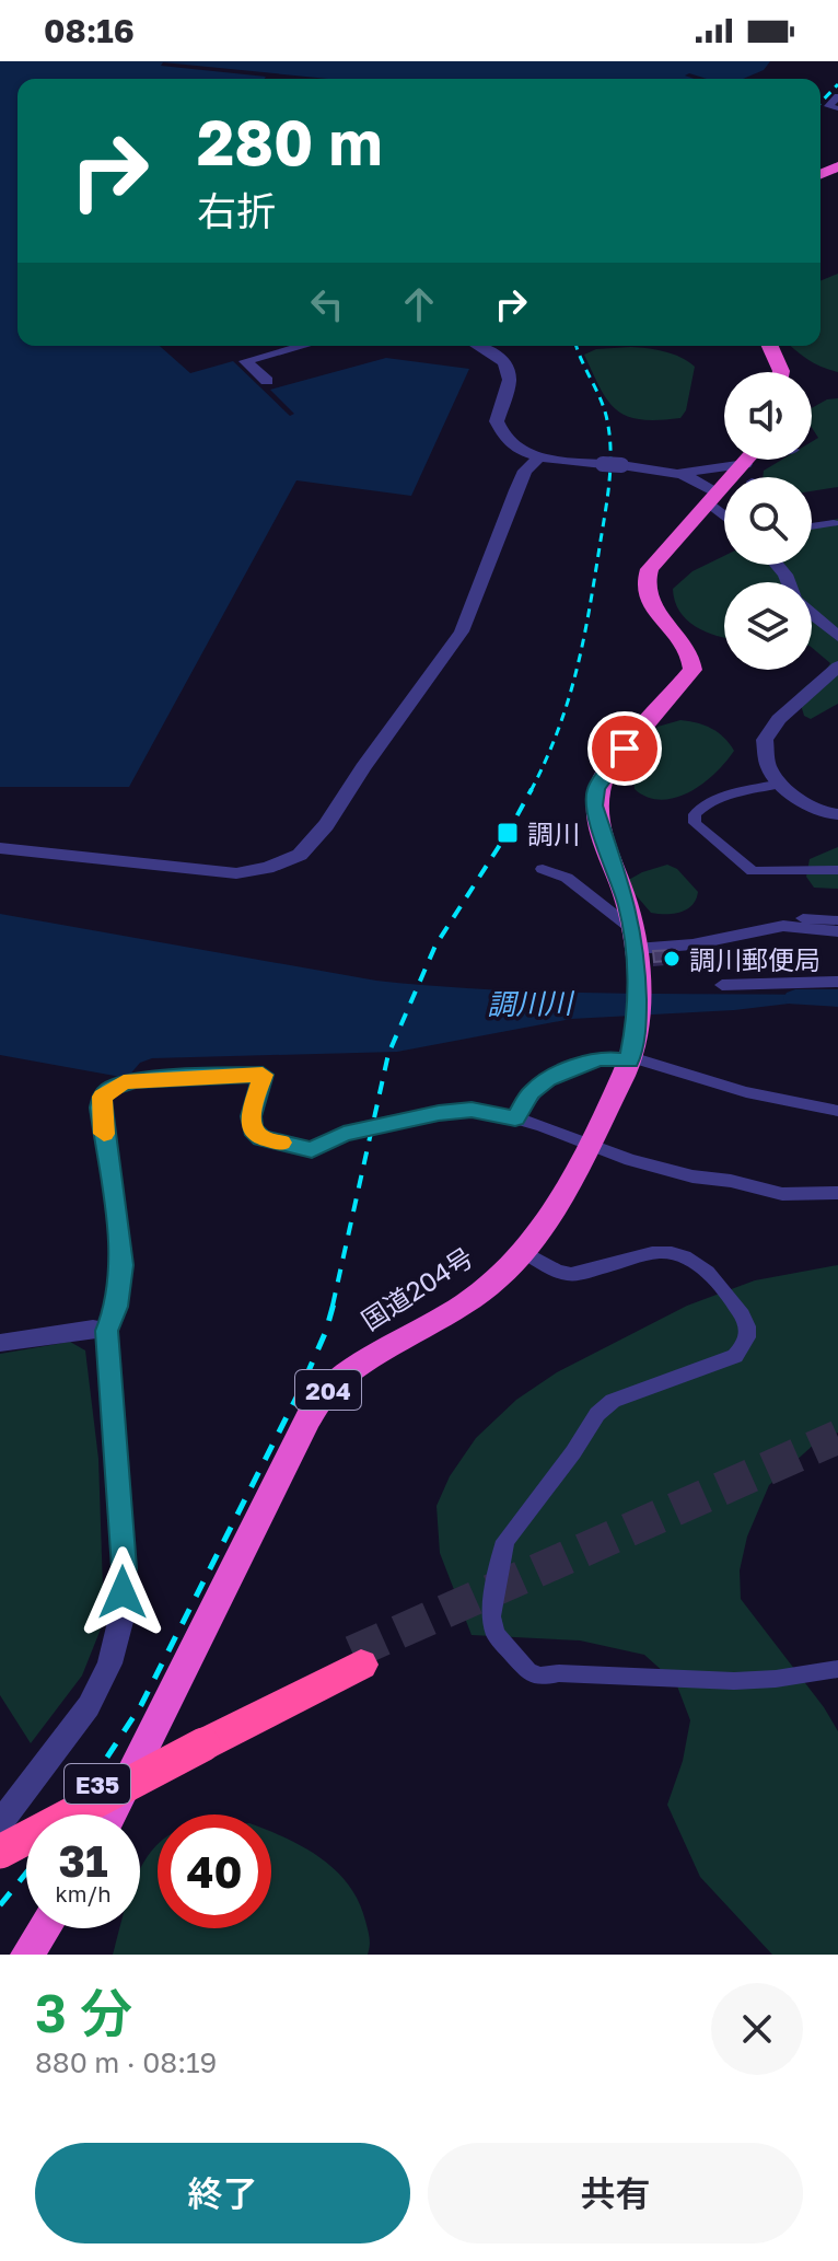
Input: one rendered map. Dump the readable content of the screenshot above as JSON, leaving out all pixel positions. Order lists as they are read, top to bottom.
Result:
{
  "streets": {
    "highway": ["国道204号", "204", "E35"]
  },
  "water": ["調川川"],
  "places": {
    "transit": ["調川"],
    "other": ["調川郵便局"]
  },
  "page": {
    "status": "08:16",
    "turn": ["280 m", "右折"],
    "speed": "31 km/h",
    "limit": "40",
    "heading": ["3 分", "880 m · 08:19"],
    "buttons": ["終了", "共有"]
  }
}
